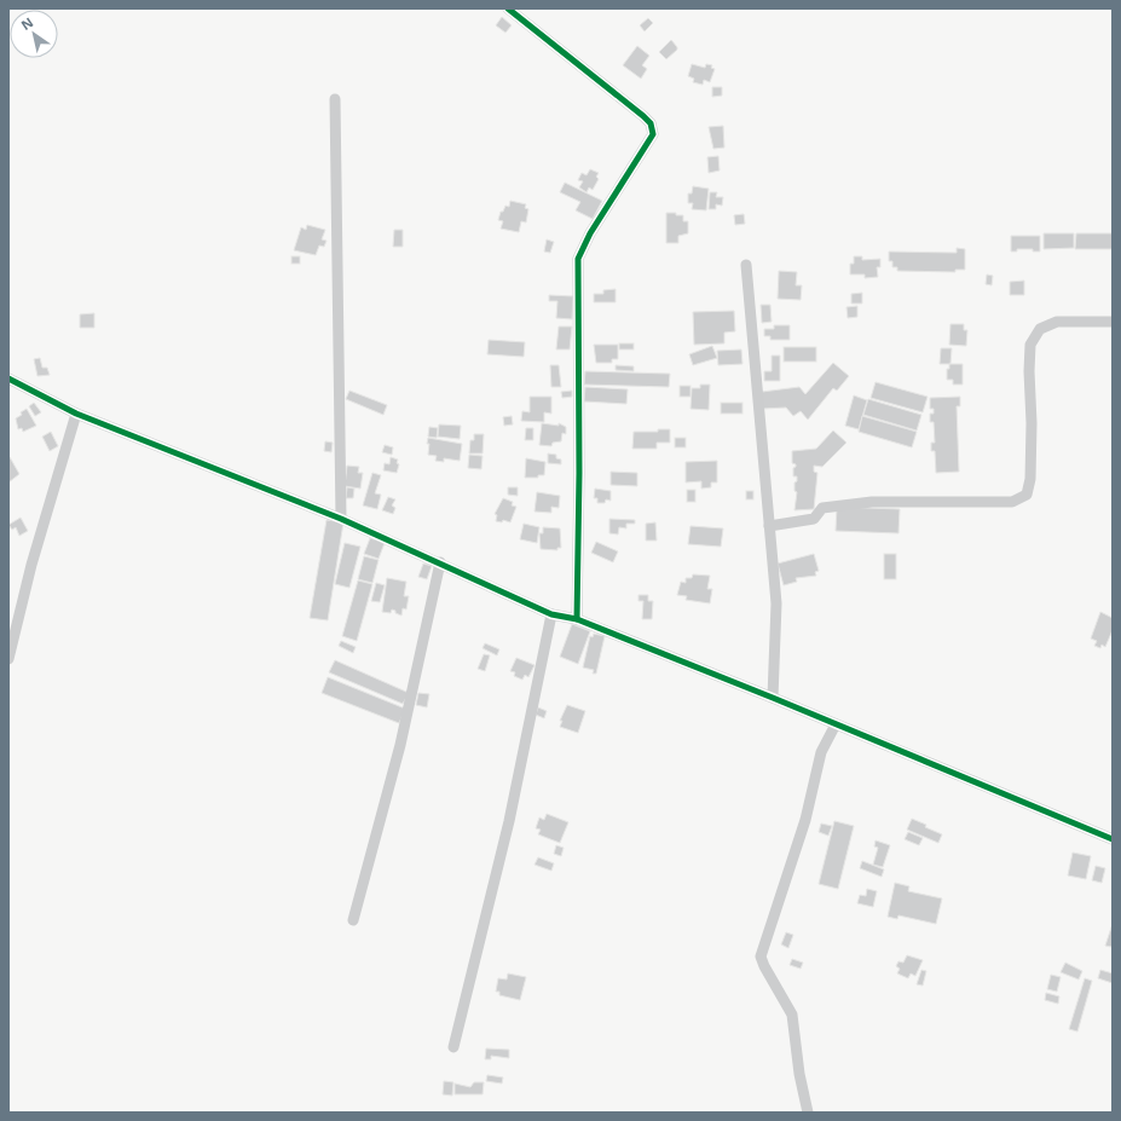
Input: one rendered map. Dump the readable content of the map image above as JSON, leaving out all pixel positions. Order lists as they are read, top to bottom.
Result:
{
  "north": "top left"
}
